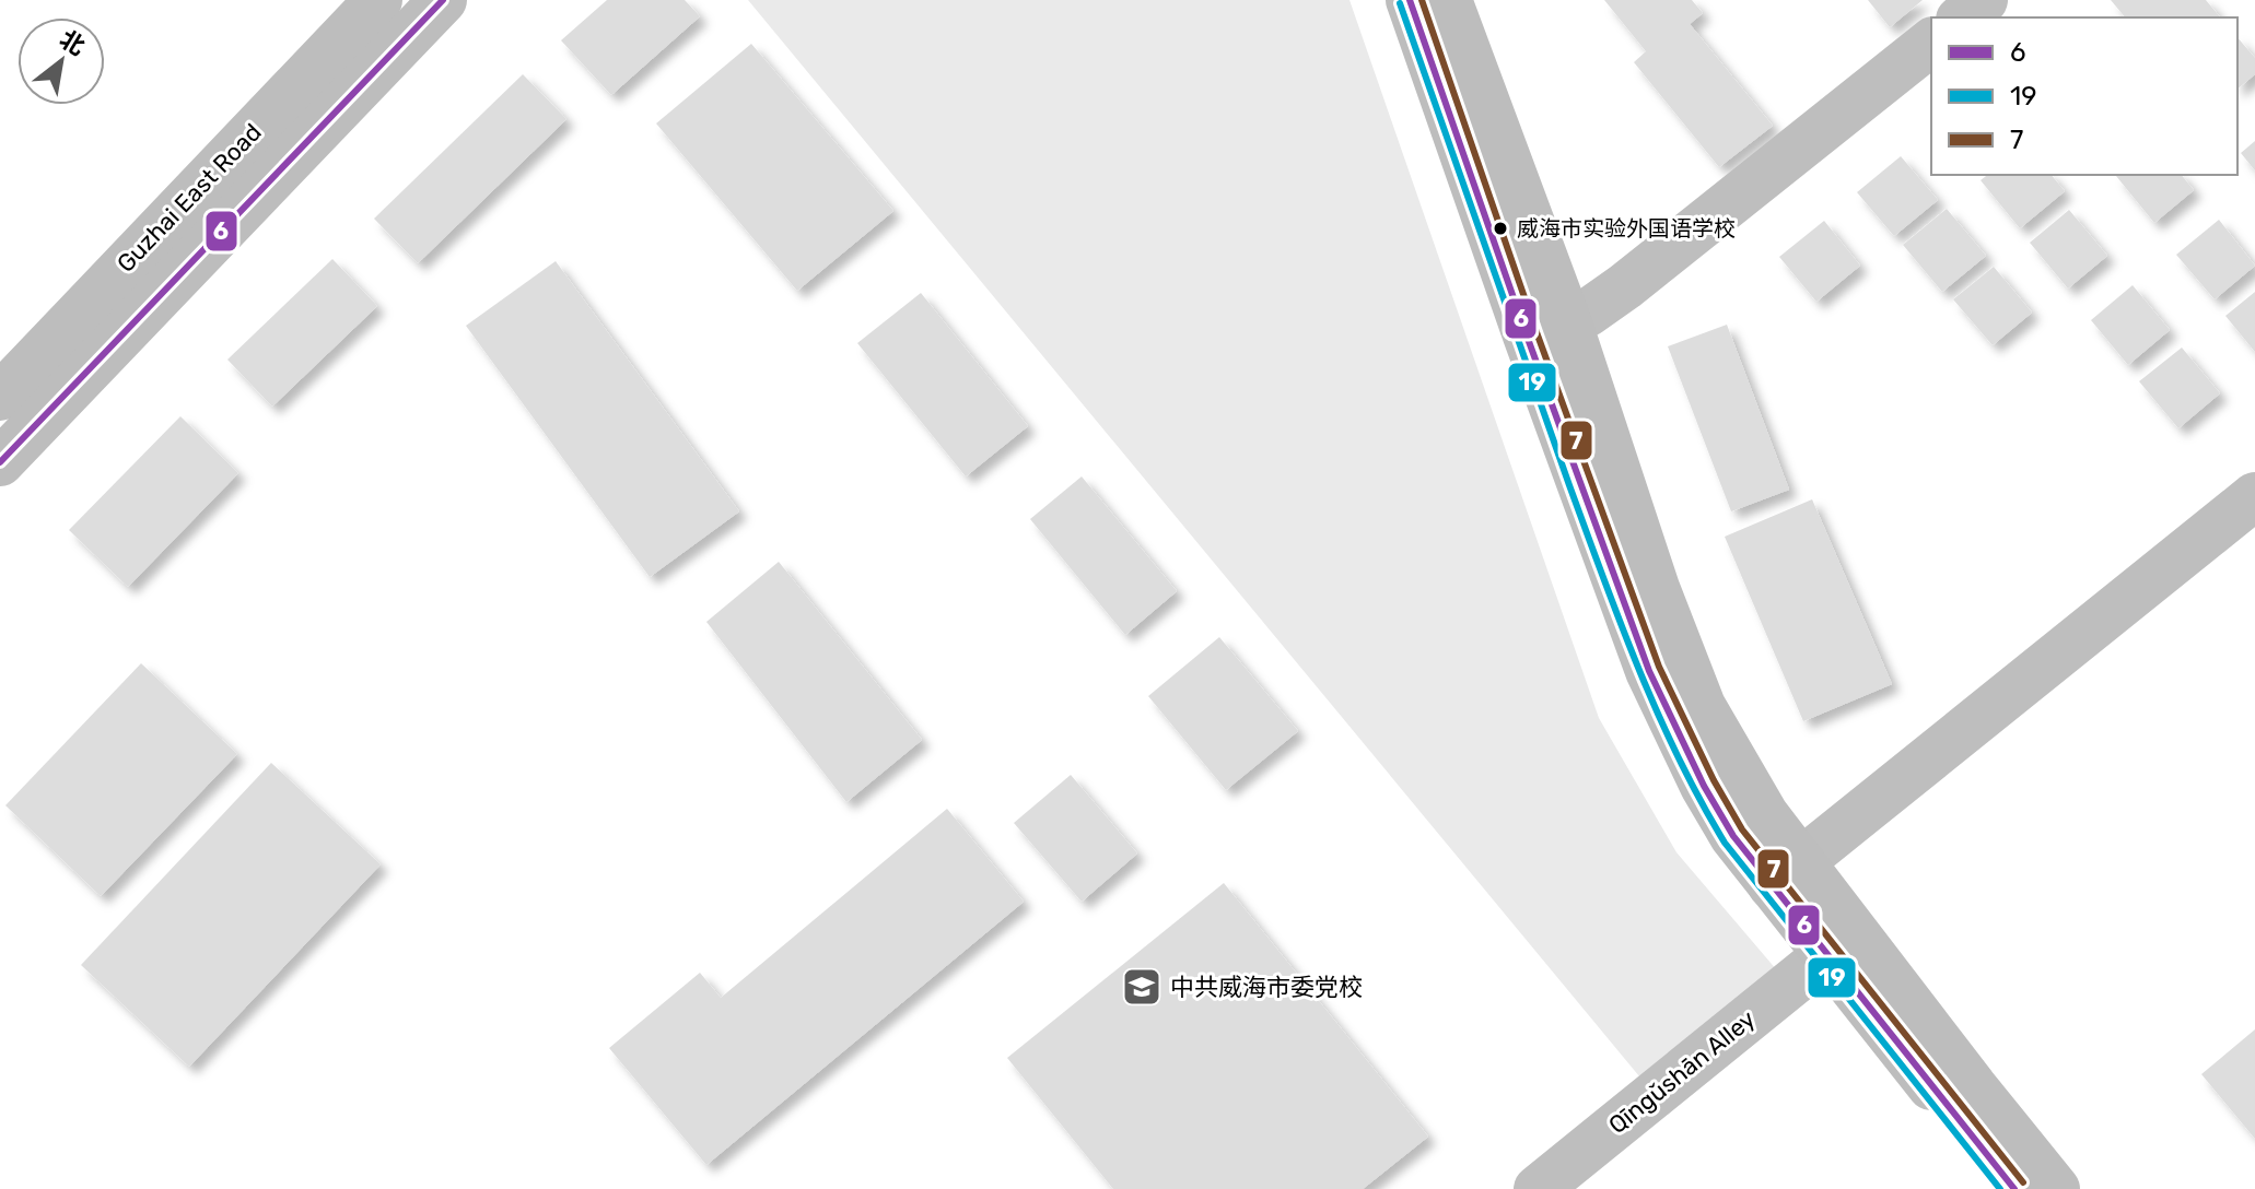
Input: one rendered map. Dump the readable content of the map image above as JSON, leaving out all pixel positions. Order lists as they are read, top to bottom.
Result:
{
  "streets": {
    "main road": ["Guzhai East Road"],
    "street": ["Qīngǔshān Alley"]
  },
  "places": {
    "other": ["威海市实验外国语学校"],
    "school or university": ["中共威海市委党校"]
  },
  "lines": ["transit line 6", "transit line 7", "transit line 19"],
  "legend": ["6", "19", "7"],
  "north": "top right"
}
